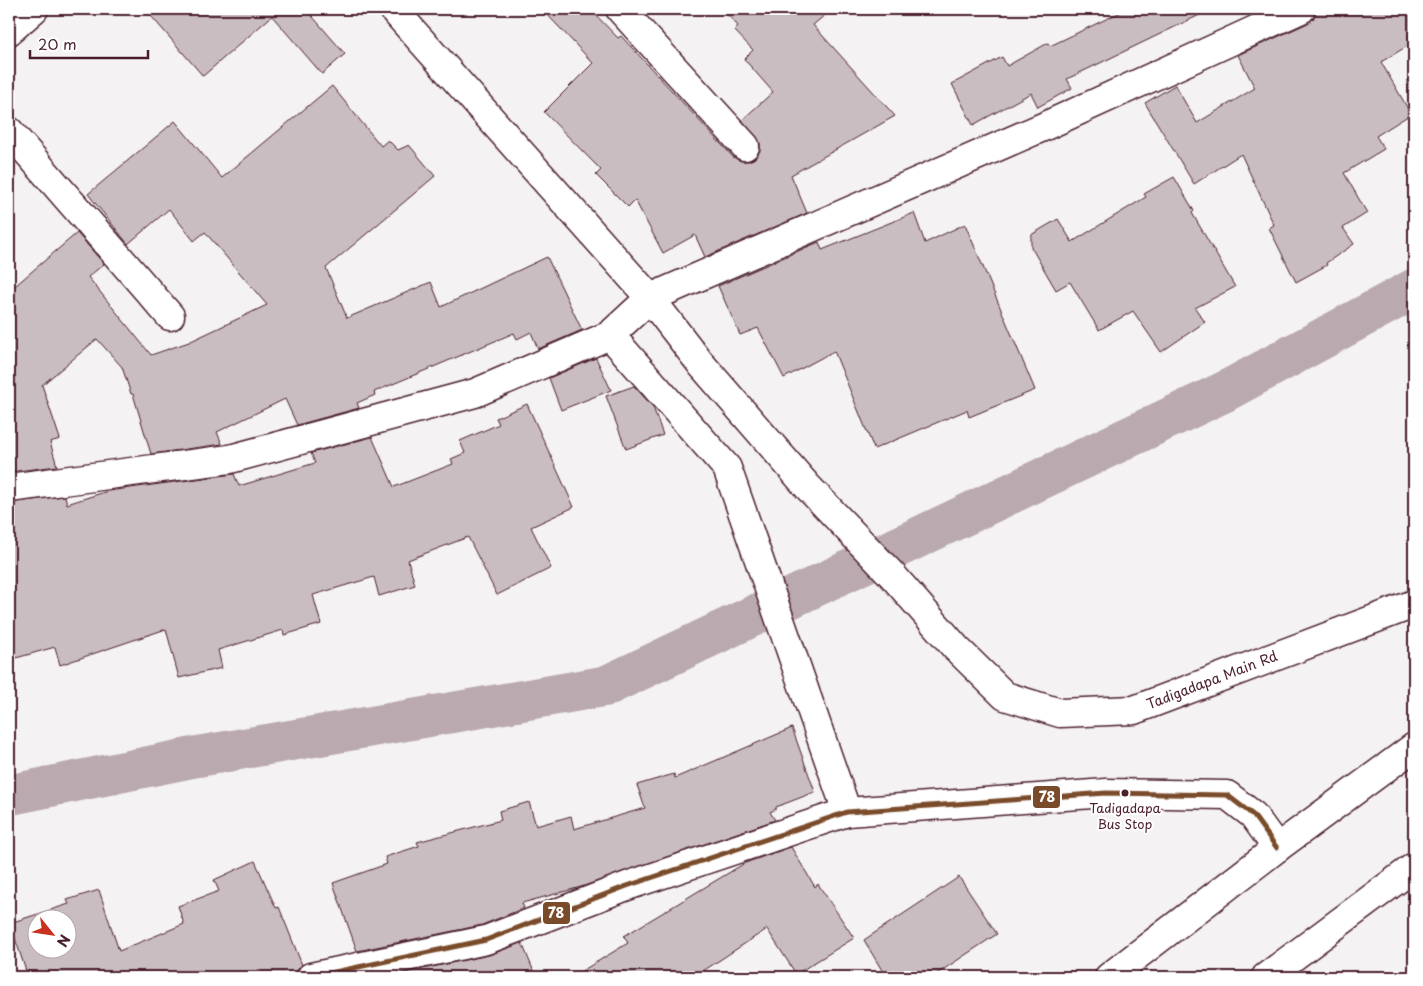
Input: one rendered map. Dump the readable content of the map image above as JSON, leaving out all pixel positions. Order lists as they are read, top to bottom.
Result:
{
  "streets": {
    "main road": ["Tadigadapa Main Rd"]
  },
  "places": ["Tadigadapa Bus Stop"],
  "lines": ["transit line 78"],
  "scale_bar": "20 m",
  "north": "bottom right"
}
